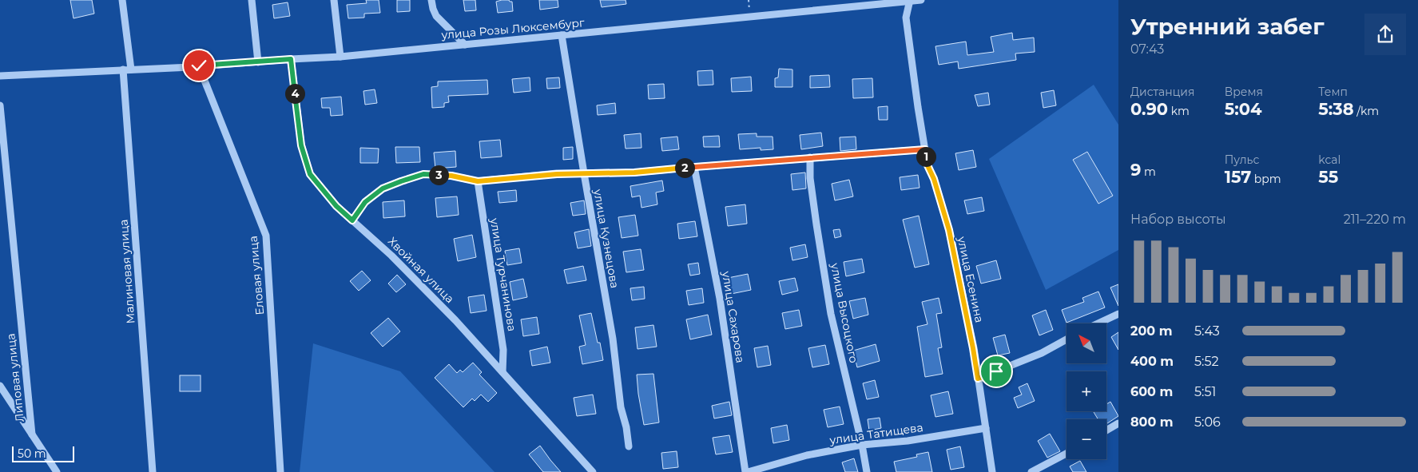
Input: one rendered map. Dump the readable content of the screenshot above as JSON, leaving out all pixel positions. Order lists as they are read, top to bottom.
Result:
{
  "streets": {
    "street": [
      "улица Розы Люксембург",
      "улица Кузнецова",
      "Хвойная улица",
      "Малиновая улица",
      "улица Турчанинова",
      "Еловая улица",
      "улица Есенина",
      "улица Высоцкого",
      "улица Сахарова",
      "Липовая улица",
      "улица Татищева"
    ]
  },
  "crossings": [
    ["улица Розы Люксембург", "улица Кузнецова"],
    ["улица Розы Люксембург", "Хвойная улица"],
    ["улица Розы Люксембург", "Малиновая улица"],
    ["улица Розы Люксембург", "Еловая улица"],
    ["улица Розы Люксембург", "улица Есенина"],
    ["Хвойная улица", "улица Турчанинова"],
    ["улица Есенина", "улица Татищева"],
    ["улица Высоцкого", "улица Татищева"],
    ["улица Сахарова", "улица Татищева"]
  ],
  "scale_bar": "50 m",
  "north": "top left",
  "page": {
    "heading": ["Утренний забег", "07:43"],
    "stats": [
      ["Дистанция", "0.90 km"],
      ["Время", "5:04"],
      ["Темп", "5:38 /km"],
      ["9 m"],
      ["Пульс", "157 bpm"],
      ["kcal", "55"]
    ],
    "pins": [
      "4",
      "1",
      "2",
      "3"
    ],
    "chart": ["Набор высоты", "211–220 m"],
    "list": [
      {
        "name": "200 m",
        "note": "5:43"
      },
      {
        "name": "400 m",
        "note": "5:52"
      },
      {
        "name": "600 m",
        "note": "5:51"
      },
      {
        "name": "800 m",
        "note": "5:06"
      }
    ],
    "map_buttons": ["+", "−"],
    "scale": "50 m"
  }
}
